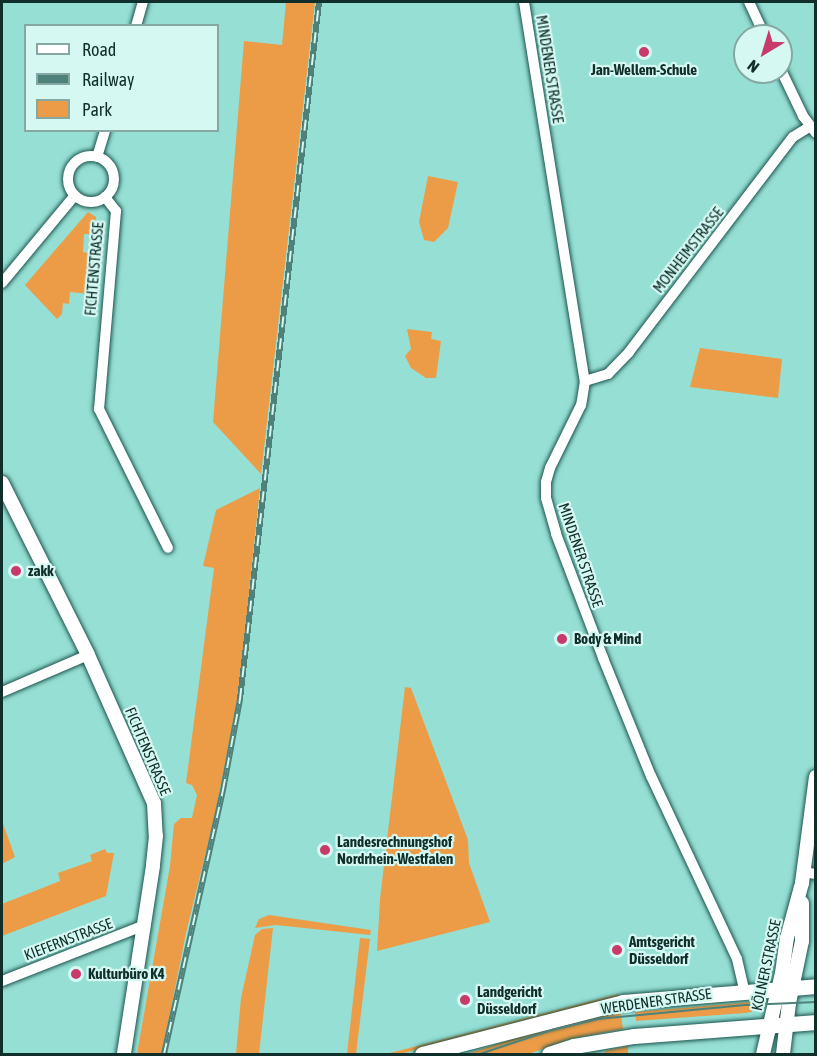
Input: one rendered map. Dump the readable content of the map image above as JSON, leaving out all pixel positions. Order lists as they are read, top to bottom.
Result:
{
  "streets": {
    "main road": ["WERDENER STRASSE"],
    "street": [
      "MINDENER STRASSE",
      "MONHEIMSTRASSE",
      "FICHTENSTRASSE",
      "KIEFERNSTRASSE",
      "KÖLNER STRASSE"
    ]
  },
  "crossings": [
    ["MINDENER STRASSE", "MONHEIMSTRASSE"],
    ["MINDENER STRASSE", "WERDENER STRASSE"],
    ["FICHTENSTRASSE", "KIEFERNSTRASSE"],
    ["KÖLNER STRASSE", "WERDENER STRASSE"]
  ],
  "places": [
    "Jan-Wellem-Schule",
    "zakk",
    "Body & Mind",
    "Landesrechnungshof Nordrhein-Westfalen",
    "Amtsgericht Düsseldorf",
    "Kulturbüro K4",
    "Landgericht Düsseldorf"
  ],
  "legend": ["Road", "Railway", "Park"],
  "north": "bottom left"
}
